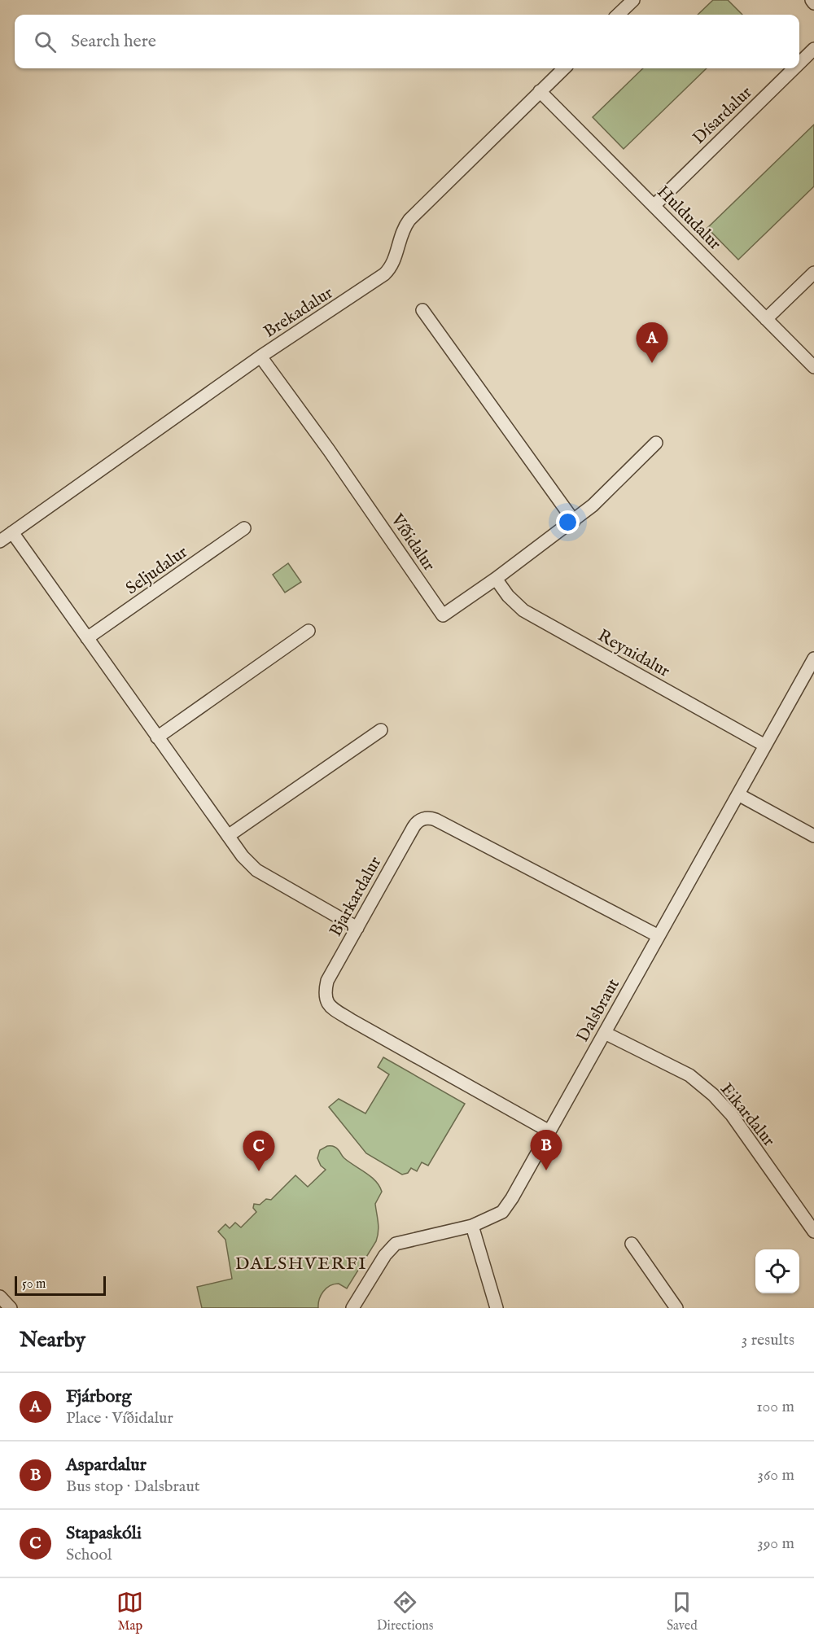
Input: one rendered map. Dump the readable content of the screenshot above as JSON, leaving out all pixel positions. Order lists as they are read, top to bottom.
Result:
{
  "streets": {
    "street": [
      "Dísardalur",
      "Huldudalur",
      "Brekadalur",
      "Víðidalur",
      "Seljudalur",
      "Reynidalur",
      "Bjarkardalur",
      "Dalsbraut",
      "Eikardalur"
    ]
  },
  "crossings": [
    ["Dísardalur", "Huldudalur"],
    ["Huldudalur", "Brekadalur"],
    ["Brekadalur", "Víðidalur"],
    ["Víðidalur", "Reynidalur"],
    ["Reynidalur", "Dalsbraut"],
    ["Bjarkardalur", "Dalsbraut"],
    ["Dalsbraut", "Eikardalur"]
  ],
  "districts": ["DALSHVERFI"],
  "scale_bar": "50 m",
  "page": {
    "search": "Search here",
    "pins": ["A", "B", "C"],
    "scale": "50 m",
    "heading": ["Nearby", "3 results"],
    "list": [
      {
        "mark": "A",
        "name": "Fjárborg",
        "note": "Place · Víðidalur",
        "value": "100 m"
      },
      {
        "mark": "B",
        "name": "Aspardalur",
        "note": "Bus stop · Dalsbraut",
        "value": "360 m"
      },
      {
        "mark": "C",
        "name": "Stapaskóli",
        "note": "School",
        "value": "390 m"
      }
    ],
    "nav": ["Map", "Directions", "Saved"]
  }
}
